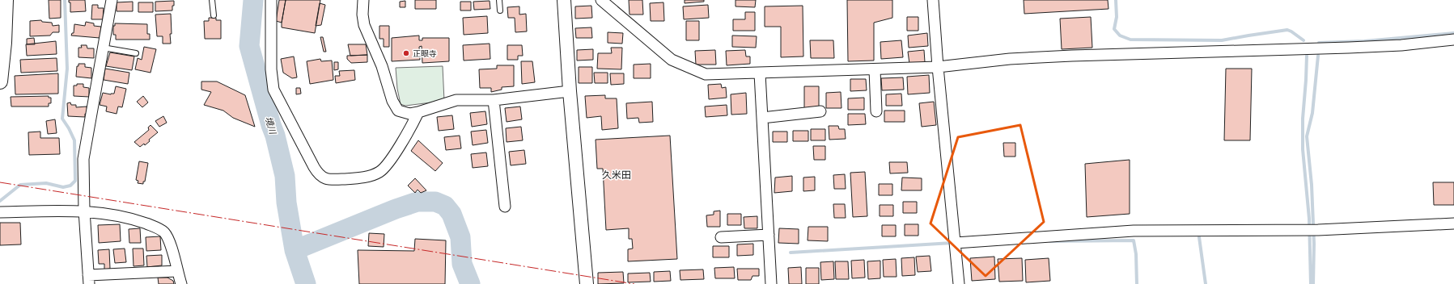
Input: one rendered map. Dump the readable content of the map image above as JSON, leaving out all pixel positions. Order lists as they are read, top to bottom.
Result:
{
  "districts": ["久米田"],
  "water": ["境川"],
  "places": ["正眼寺"]
}
